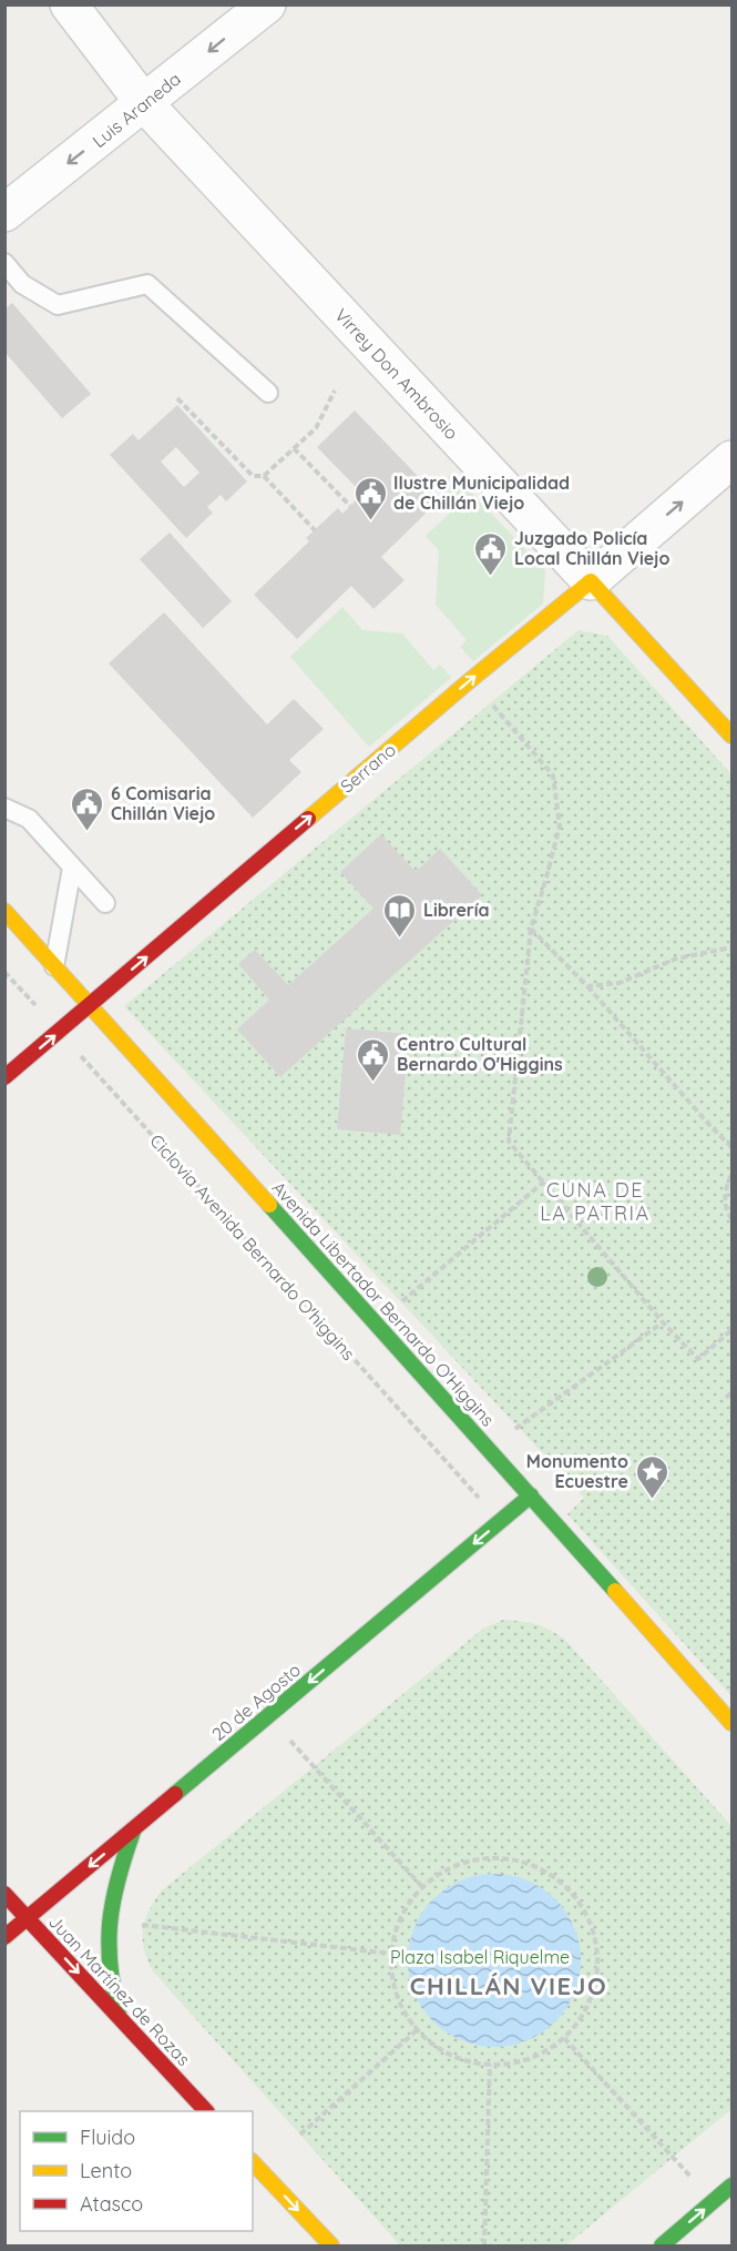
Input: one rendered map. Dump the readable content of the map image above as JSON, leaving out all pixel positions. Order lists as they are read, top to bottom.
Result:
{
  "streets": {
    "street": [
      "Luis Araneda",
      "Virrey Don Ambrosio",
      "Serrano",
      "Avenida Libertador Bernardo O'Higgins",
      "20 de Agosto",
      "Juan Martínez de Rozas"
    ],
    "path": ["Ciclovia Avenida Bernardo O'higgins"]
  },
  "crossings": [
    ["Luis Araneda", "Virrey Don Ambrosio"],
    ["Virrey Don Ambrosio", "Serrano"],
    ["Serrano", "Ciclovia Avenida Bernardo O'higgins"],
    ["Serrano", "Avenida Libertador Bernardo O'Higgins"],
    ["Ciclovia Avenida Bernardo O'higgins", "20 de Agosto"],
    ["Avenida Libertador Bernardo O'Higgins", "20 de Agosto"],
    ["20 de Agosto", "Juan Martínez de Rozas"]
  ],
  "one_way": [
    "Luis Araneda",
    "Serrano",
    "20 de Agosto",
    "Juan Martínez de Rozas"
  ],
  "districts": ["CUNA DE LA PATRIA", "CHILLÁN VIEJO"],
  "parks": ["Plaza Isabel Riquelme"],
  "places": {
    "public building": [
      "Ilustre Municipalidad de Chillán Viejo",
      "Juzgado Policía Local Chillán Viejo",
      "6 Comisaria Chillán Viejo",
      "Centro Cultural Bernardo O'Higgins"
    ],
    "library": ["Librería"],
    "place": ["Monumento Ecuestre"]
  },
  "legend": ["Fluido", "Lento", "Atasco"]
}
